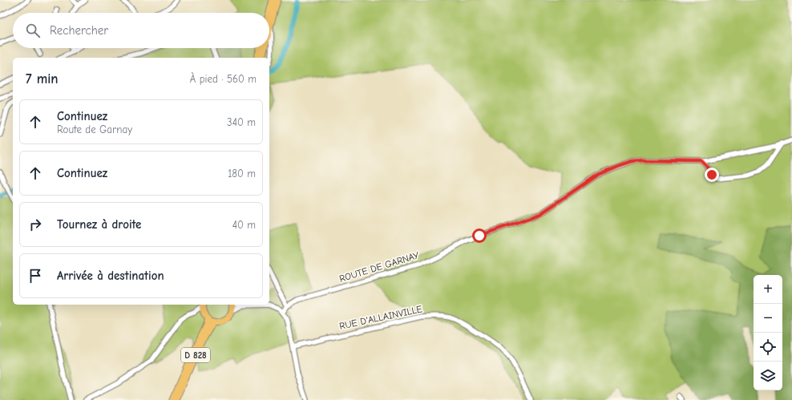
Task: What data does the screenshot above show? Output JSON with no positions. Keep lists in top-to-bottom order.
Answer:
{
  "streets": {
    "main road": ["D 828"],
    "street": ["ROUTE DE GARNAY", "RUE D'ALLAINVILLE"]
  },
  "page": {
    "search": "Rechercher",
    "heading": ["7 min", "À pied · 560 m"],
    "list": [
      ["Continuez", "Route de Garnay", "340 m"],
      ["Continuez", "180 m"],
      ["Tournez à droite", "40 m"],
      "Arrivée à destination"
    ],
    "map_buttons": ["+", "−"]
  }
}
